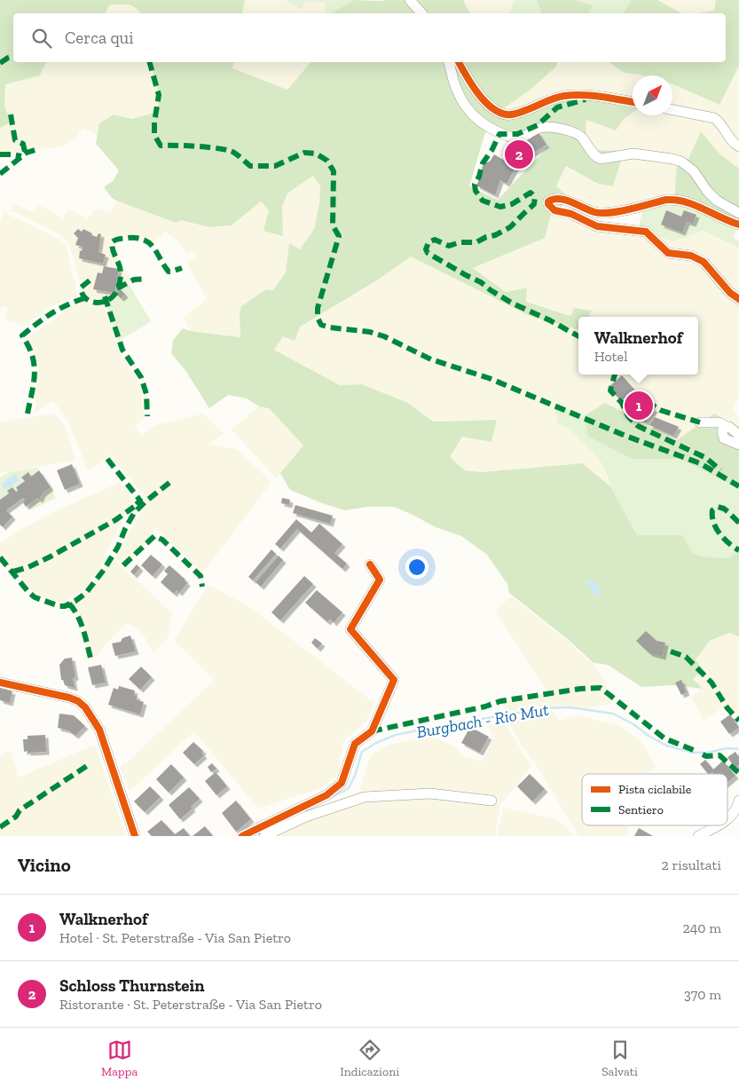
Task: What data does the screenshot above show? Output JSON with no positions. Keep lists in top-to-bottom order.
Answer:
{
  "water": ["Burgbach - Rio Mut"],
  "legend": ["Pista ciclabile", "Sentiero"],
  "north": "top right",
  "page": {
    "search": "Cerca qui",
    "pins": ["2", "1"],
    "popup": ["Walknerhof", "Hotel"],
    "heading": ["Vicino", "2 risultati"],
    "list": [
      {
        "mark": "1",
        "name": "Walknerhof",
        "note": "Hotel · St. Peterstraße - Via San Pietro",
        "value": "240 m"
      },
      {
        "mark": "2",
        "name": "Schloss Thurnstein",
        "note": "Ristorante · St. Peterstraße - Via San Pietro",
        "value": "370 m"
      }
    ],
    "nav": ["Mappa", "Indicazioni", "Salvati"]
  }
}
